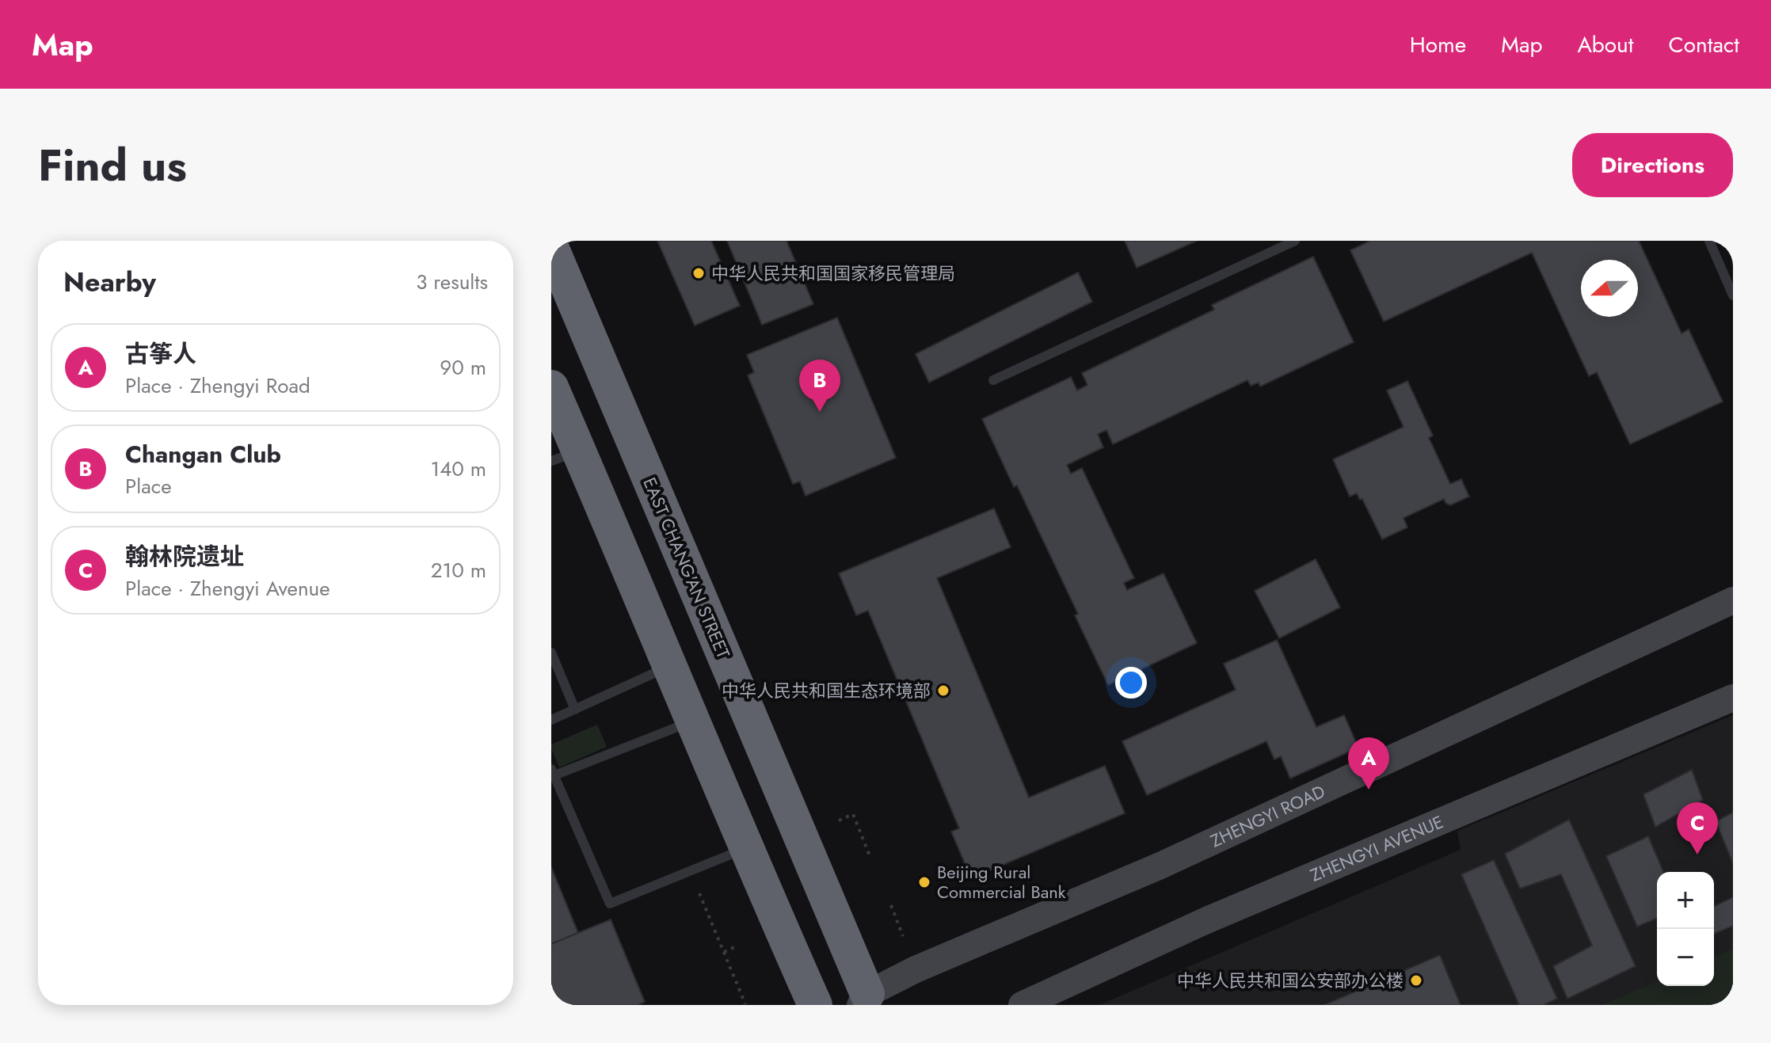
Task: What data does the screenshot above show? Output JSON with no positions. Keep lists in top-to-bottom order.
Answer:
{
  "streets": {
    "highway": ["EAST CHANG'AN STREET"],
    "street": ["ZHENGYI ROAD", "ZHENGYI AVENUE"]
  },
  "crossings": [
    ["EAST CHANG'AN STREET", "ZHENGYI ROAD"]
  ],
  "places": [
    "中华人民共和国国家移民管理局",
    "中华人民共和国生态环境部",
    "Beijing Rural Commercial Bank",
    "中华人民共和国公安部办公楼"
  ],
  "north": "left",
  "page": {
    "header": "Map",
    "nav": [
      "Home",
      "Map",
      "About",
      "Contact"
    ],
    "title": "Find us",
    "buttons": "Directions",
    "heading": ["Nearby", "3 results"],
    "list": [
      {
        "mark": "A",
        "name": "古筝人",
        "note": "Place · Zhengyi Road",
        "value": "90 m"
      },
      {
        "mark": "B",
        "name": "Changan Club",
        "note": "Place",
        "value": "140 m"
      },
      {
        "mark": "C",
        "name": "翰林院遗址",
        "note": "Place · Zhengyi Avenue",
        "value": "210 m"
      }
    ],
    "pins": ["B", "A", "C"],
    "map_buttons": ["+", "−"]
  }
}
